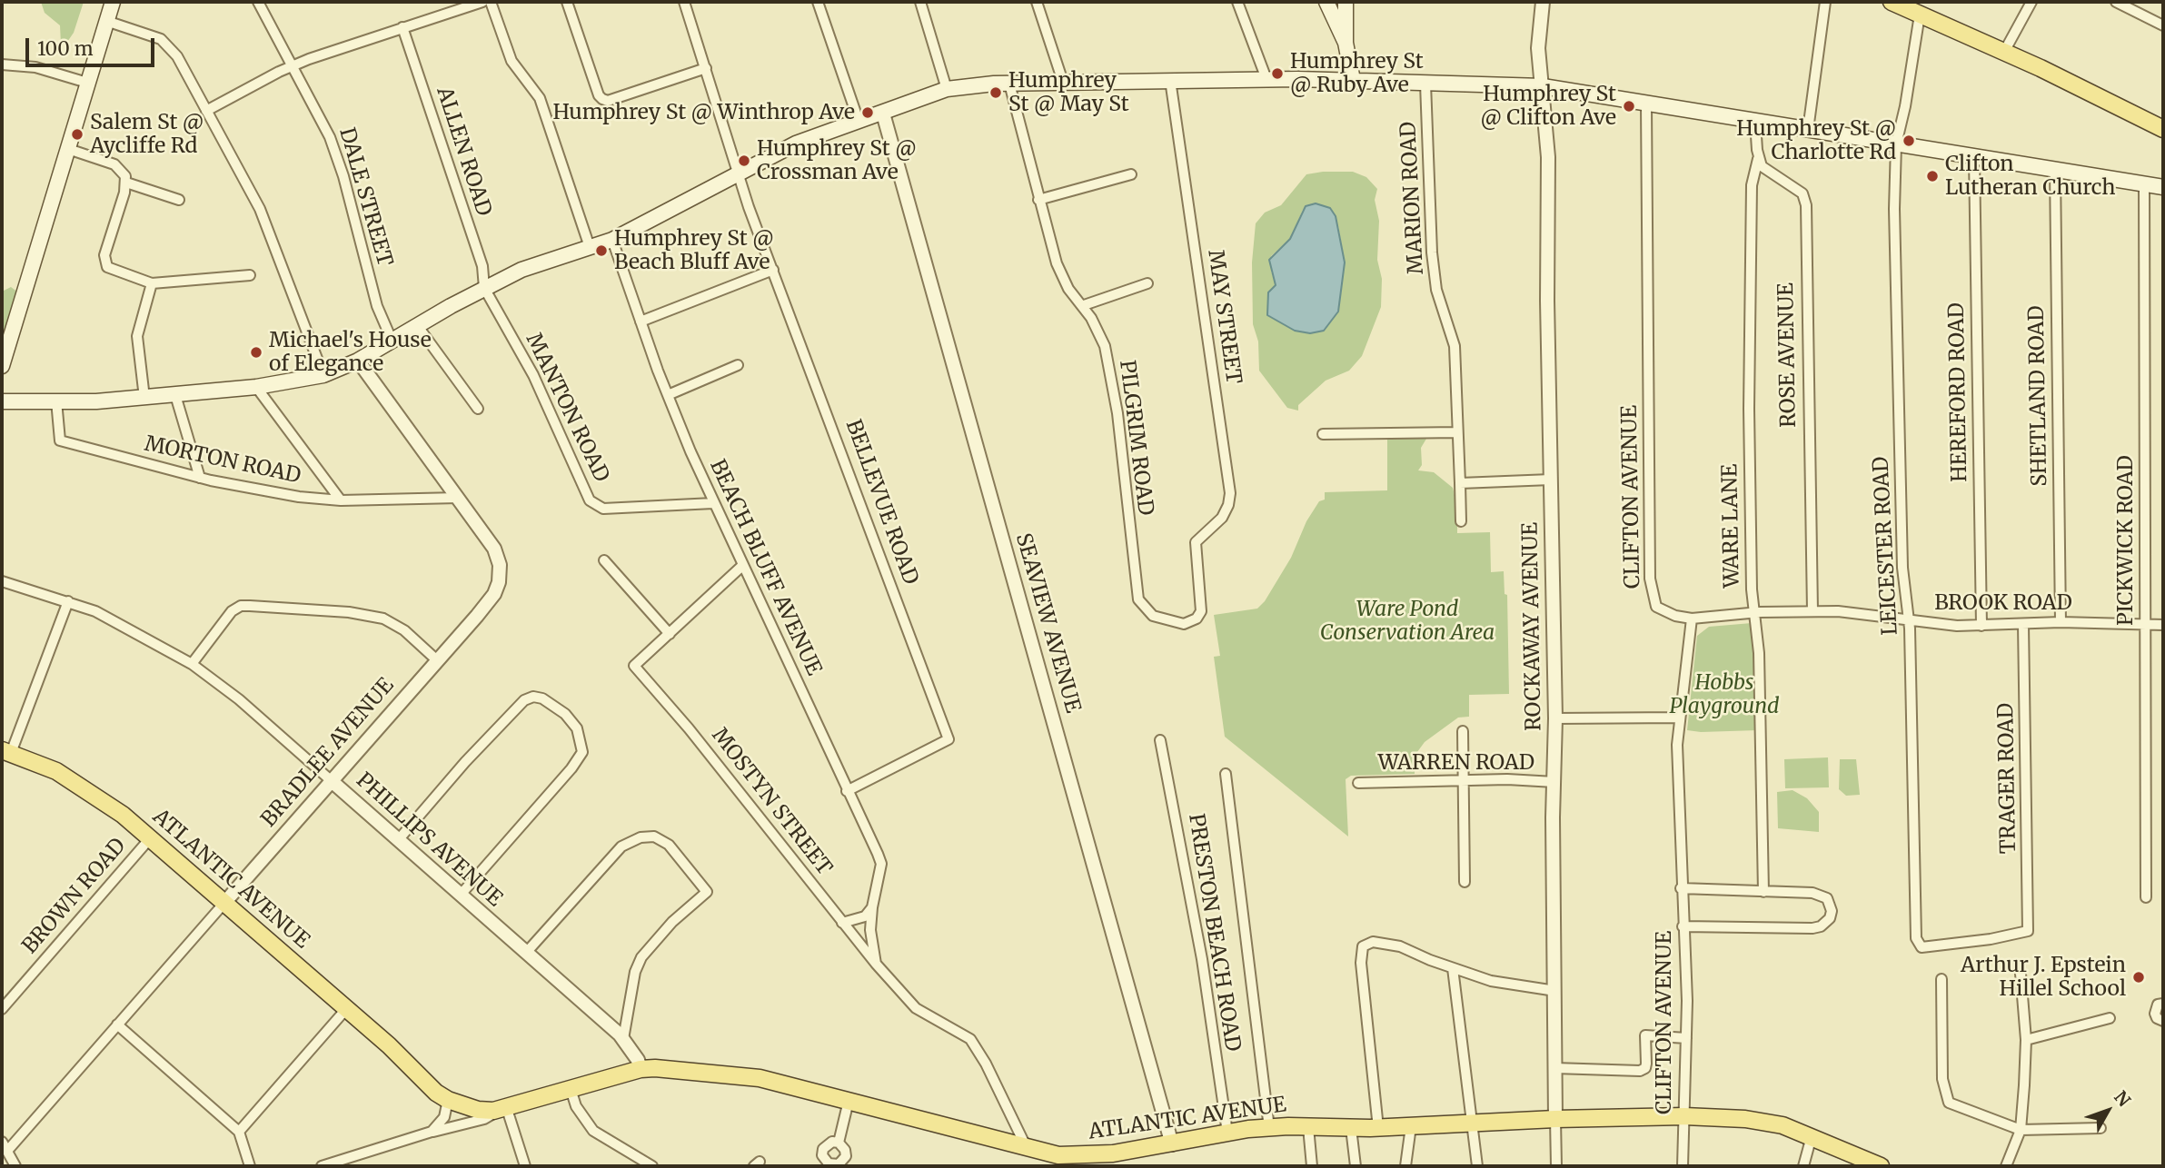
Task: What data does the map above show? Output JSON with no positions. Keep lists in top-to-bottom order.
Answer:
{
  "streets": {
    "main road": ["ATLANTIC AVENUE"],
    "street": [
      "ALLEN ROAD",
      "DALE STREET",
      "MARION ROAD",
      "MAY STREET",
      "ROSE AVENUE",
      "HEREFORD ROAD",
      "SHETLAND ROAD",
      "MANTON ROAD",
      "PILGRIM ROAD",
      "MORTON ROAD",
      "CLIFTON AVENUE",
      "BELLEVUE ROAD",
      "WARE LANE",
      "PICKWICK ROAD",
      "LEICESTER ROAD",
      "BEACH BLUFF AVENUE",
      "BROOK ROAD",
      "SEAVIEW AVENUE",
      "ROCKAWAY AVENUE",
      "BRADLEE AVENUE",
      "WARREN ROAD",
      "TRAGER ROAD",
      "MOSTYN STREET",
      "PHILLIPS AVENUE",
      "BROWN ROAD",
      "PRESTON BEACH ROAD"
    ]
  },
  "crossings": [
    ["ALLEN ROAD", "MANTON ROAD"],
    ["MAY STREET", "PILGRIM ROAD"],
    ["ROSE AVENUE", "WARE LANE"],
    ["ROSE AVENUE", "BROOK ROAD"],
    ["HEREFORD ROAD", "BROOK ROAD"],
    ["SHETLAND ROAD", "BROOK ROAD"],
    ["MANTON ROAD", "BEACH BLUFF AVENUE"],
    ["MORTON ROAD", "BRADLEE AVENUE"],
    ["CLIFTON AVENUE", "BROOK ROAD"],
    ["CLIFTON AVENUE", "ATLANTIC AVENUE"],
    ["BELLEVUE ROAD", "BEACH BLUFF AVENUE"],
    ["WARE LANE", "BROOK ROAD"],
    ["PICKWICK ROAD", "BROOK ROAD"],
    ["LEICESTER ROAD", "BROOK ROAD"],
    ["LEICESTER ROAD", "TRAGER ROAD"],
    ["BEACH BLUFF AVENUE", "MOSTYN STREET"],
    ["BROOK ROAD", "TRAGER ROAD"],
    ["SEAVIEW AVENUE", "ATLANTIC AVENUE"],
    ["ROCKAWAY AVENUE", "WARREN ROAD"],
    ["ROCKAWAY AVENUE", "ATLANTIC AVENUE"],
    ["BRADLEE AVENUE", "PHILLIPS AVENUE"],
    ["BRADLEE AVENUE", "ATLANTIC AVENUE"],
    ["PHILLIPS AVENUE", "ATLANTIC AVENUE"],
    ["ATLANTIC AVENUE", "BROWN ROAD"],
    ["ATLANTIC AVENUE", "PRESTON BEACH ROAD"]
  ],
  "parks": ["Ware Pond Conservation Area", "Hobbs Playground"],
  "places": [
    "Humphrey St @ Ruby Ave",
    "Humphrey St @ May St",
    "Humphrey St @ Clifton Ave",
    "Humphrey St @ Winthrop Ave",
    "Salem St @ Aycliffe Rd",
    "Humphrey St @ Charlotte Rd",
    "Humphrey St @ Crossman Ave",
    "Clifton Lutheran Church",
    "Humphrey St @ Beach Bluff Ave",
    "Michael's House of Elegance",
    "Arthur J. Epstein Hillel School"
  ],
  "scale_bar": "100 m",
  "north": "top right"
}
